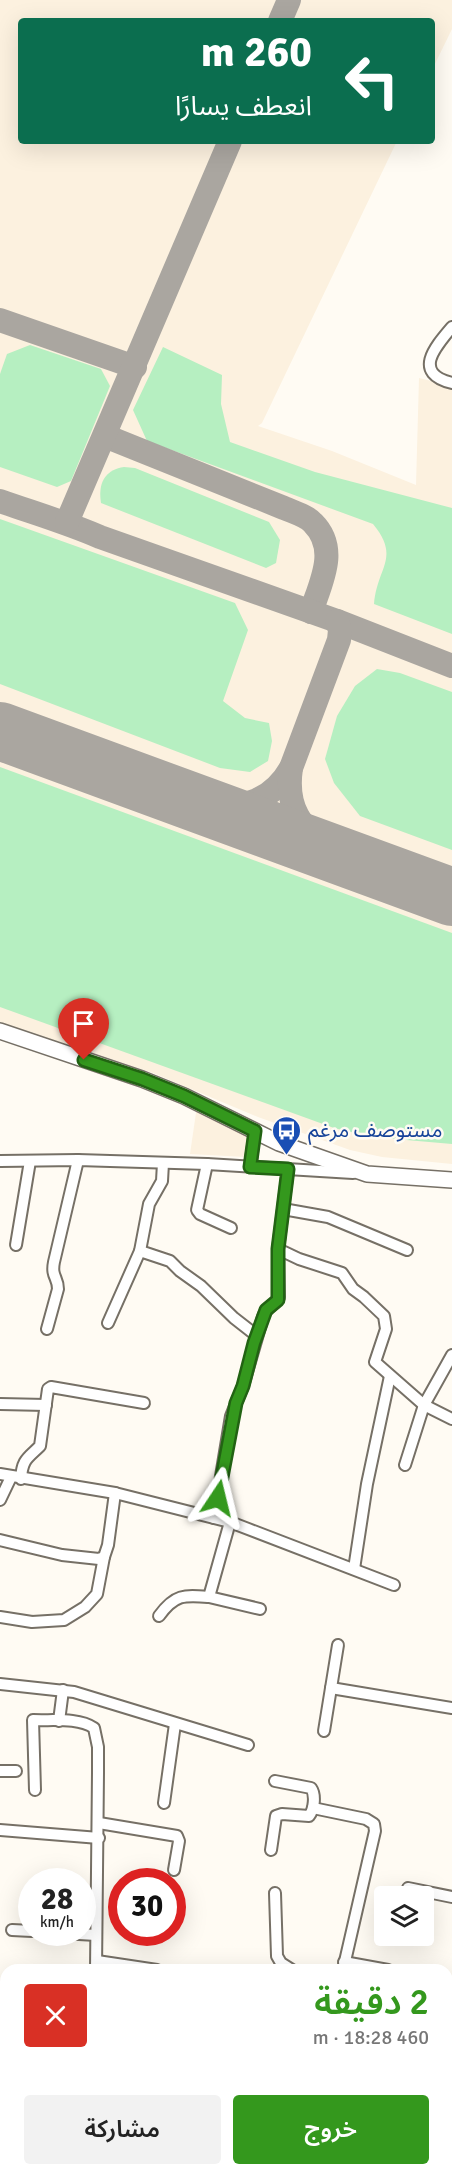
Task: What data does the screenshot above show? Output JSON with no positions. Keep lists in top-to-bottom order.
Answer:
{
  "places": {
    "bus stop": ["مستوصف مرغم"]
  },
  "page": {
    "turn": ["260 m", "انعطف يسارًا"],
    "speed": "28 km/h",
    "limit": "30",
    "heading": ["2 دقيقة", "460 m · 18:28"],
    "buttons": ["خروج", "مشاركة"]
  }
}
